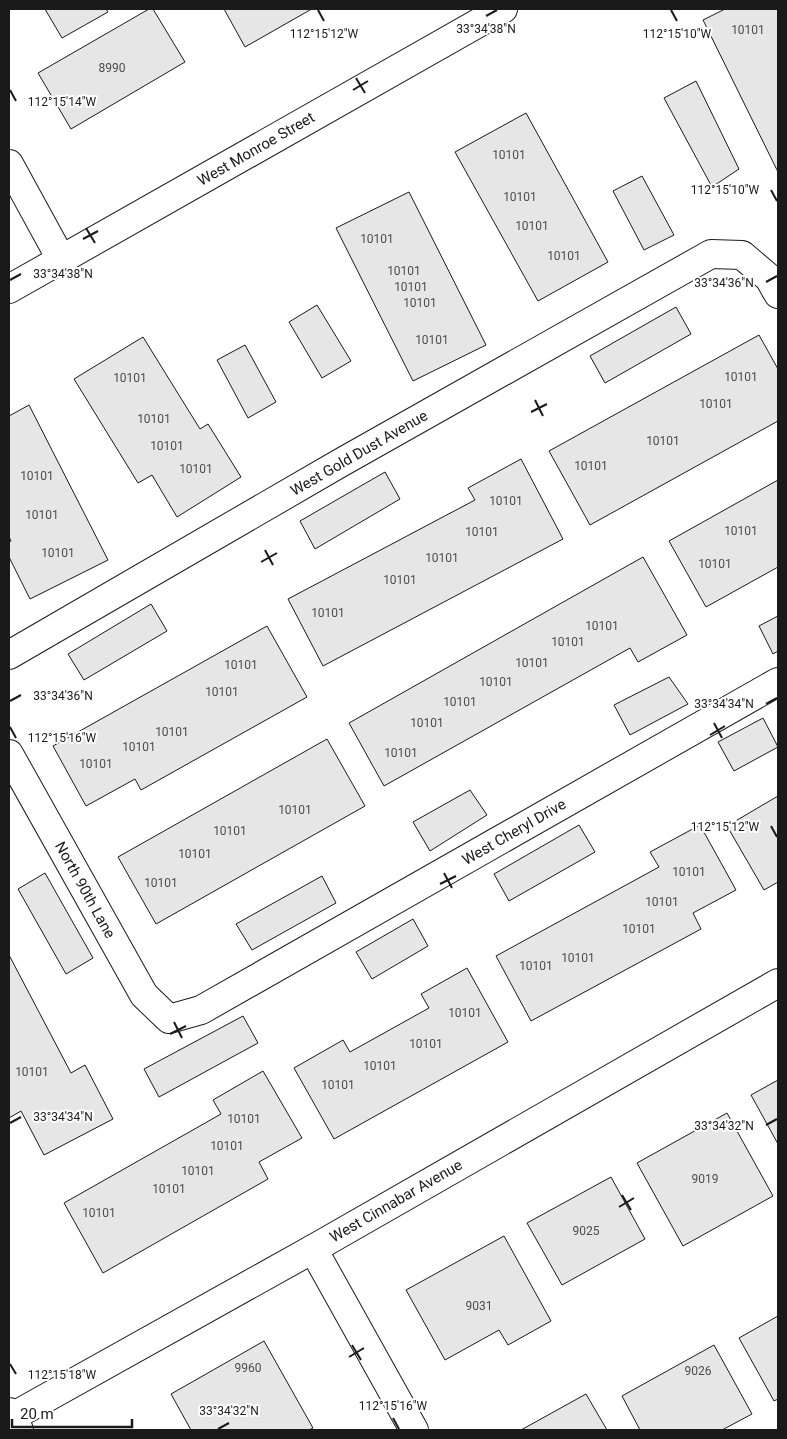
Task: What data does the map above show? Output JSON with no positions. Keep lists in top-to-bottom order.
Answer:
{
  "streets": {
    "street": [
      "West Monroe Street",
      "West Gold Dust Avenue",
      "West Cheryl Drive",
      "North 90th Lane",
      "West Cinnabar Avenue"
    ]
  },
  "crossings": [
    ["West Cheryl Drive", "North 90th Lane"]
  ],
  "house_numbers": [
    "10101",
    "8990",
    "10101",
    "10101",
    "10101",
    "10101",
    "10101",
    "10101",
    "10101",
    "10101",
    "10101",
    "10101",
    "10101",
    "10101",
    "10101",
    "10101",
    "10101",
    "10101",
    "10101",
    "10101",
    "10101",
    "10101",
    "10101",
    "10101",
    "10101",
    "10101",
    "10101",
    "10101",
    "10101",
    "10101",
    "10101",
    "10101",
    "10101",
    "10101",
    "10101",
    "10101",
    "10101",
    "10101",
    "10101",
    "10101",
    "10101",
    "10101",
    "10101",
    "10101",
    "10101",
    "10101",
    "10101",
    "10101",
    "10101",
    "10101",
    "10101",
    "10101",
    "10101",
    "10101",
    "10101",
    "10101",
    "10101",
    "10101",
    "9019",
    "10101",
    "10101",
    "9025",
    "9031",
    "9960",
    "9026"
  ],
  "scale_bar": "20 m",
  "coordinates": [
    "33°34'38\"N",
    "112°15'12\"W",
    "112°15'10\"W",
    "112°15'14\"W",
    "33°34'36\"N",
    "33°34'34\"N",
    "112°15'16\"W",
    "33°34'32\"N",
    "112°15'18\"W"
  ]
}
